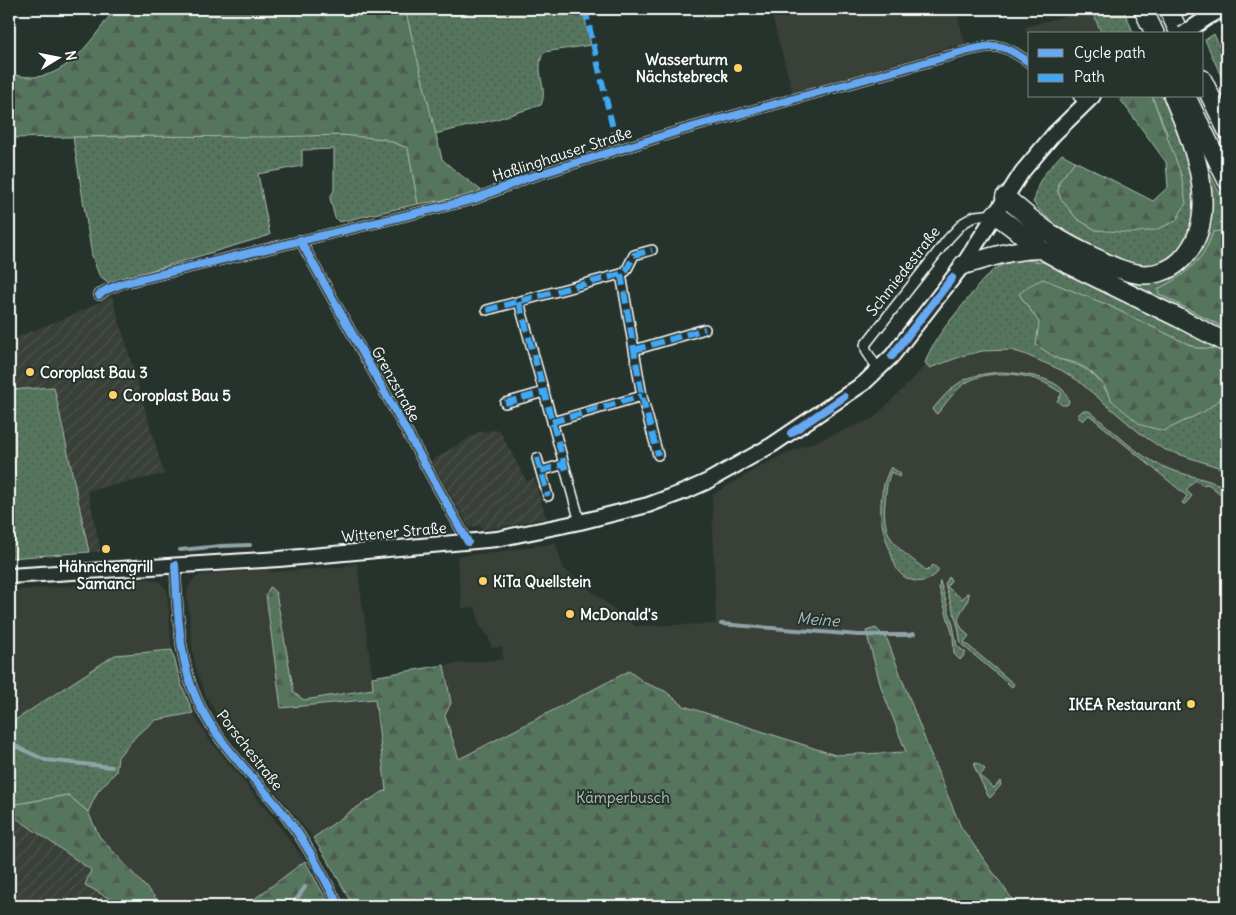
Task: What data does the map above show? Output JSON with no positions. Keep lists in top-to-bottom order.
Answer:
{
  "streets": {
    "main road": ["Wittener Straße"],
    "street": [
      "Haßlinghauser Straße",
      "Schmiedestraße",
      "Grenzstraße",
      "Porschestraße"
    ]
  },
  "crossings": [
    ["Haßlinghauser Straße", "Grenzstraße"],
    ["Schmiedestraße", "Wittener Straße"],
    ["Grenzstraße", "Wittener Straße"],
    ["Wittener Straße", "Porschestraße"]
  ],
  "water": ["Meine"],
  "parks": ["Kämperbusch"],
  "places": [
    "Wasserturm Nächstebreck",
    "Coroplast Bau 3",
    "Coroplast Bau 5",
    "Hähnchengrill Samanci",
    "KiTa Quellstein",
    "McDonald's",
    "IKEA Restaurant"
  ],
  "legend": ["Cycle path", "Path"],
  "north": "right"
}
